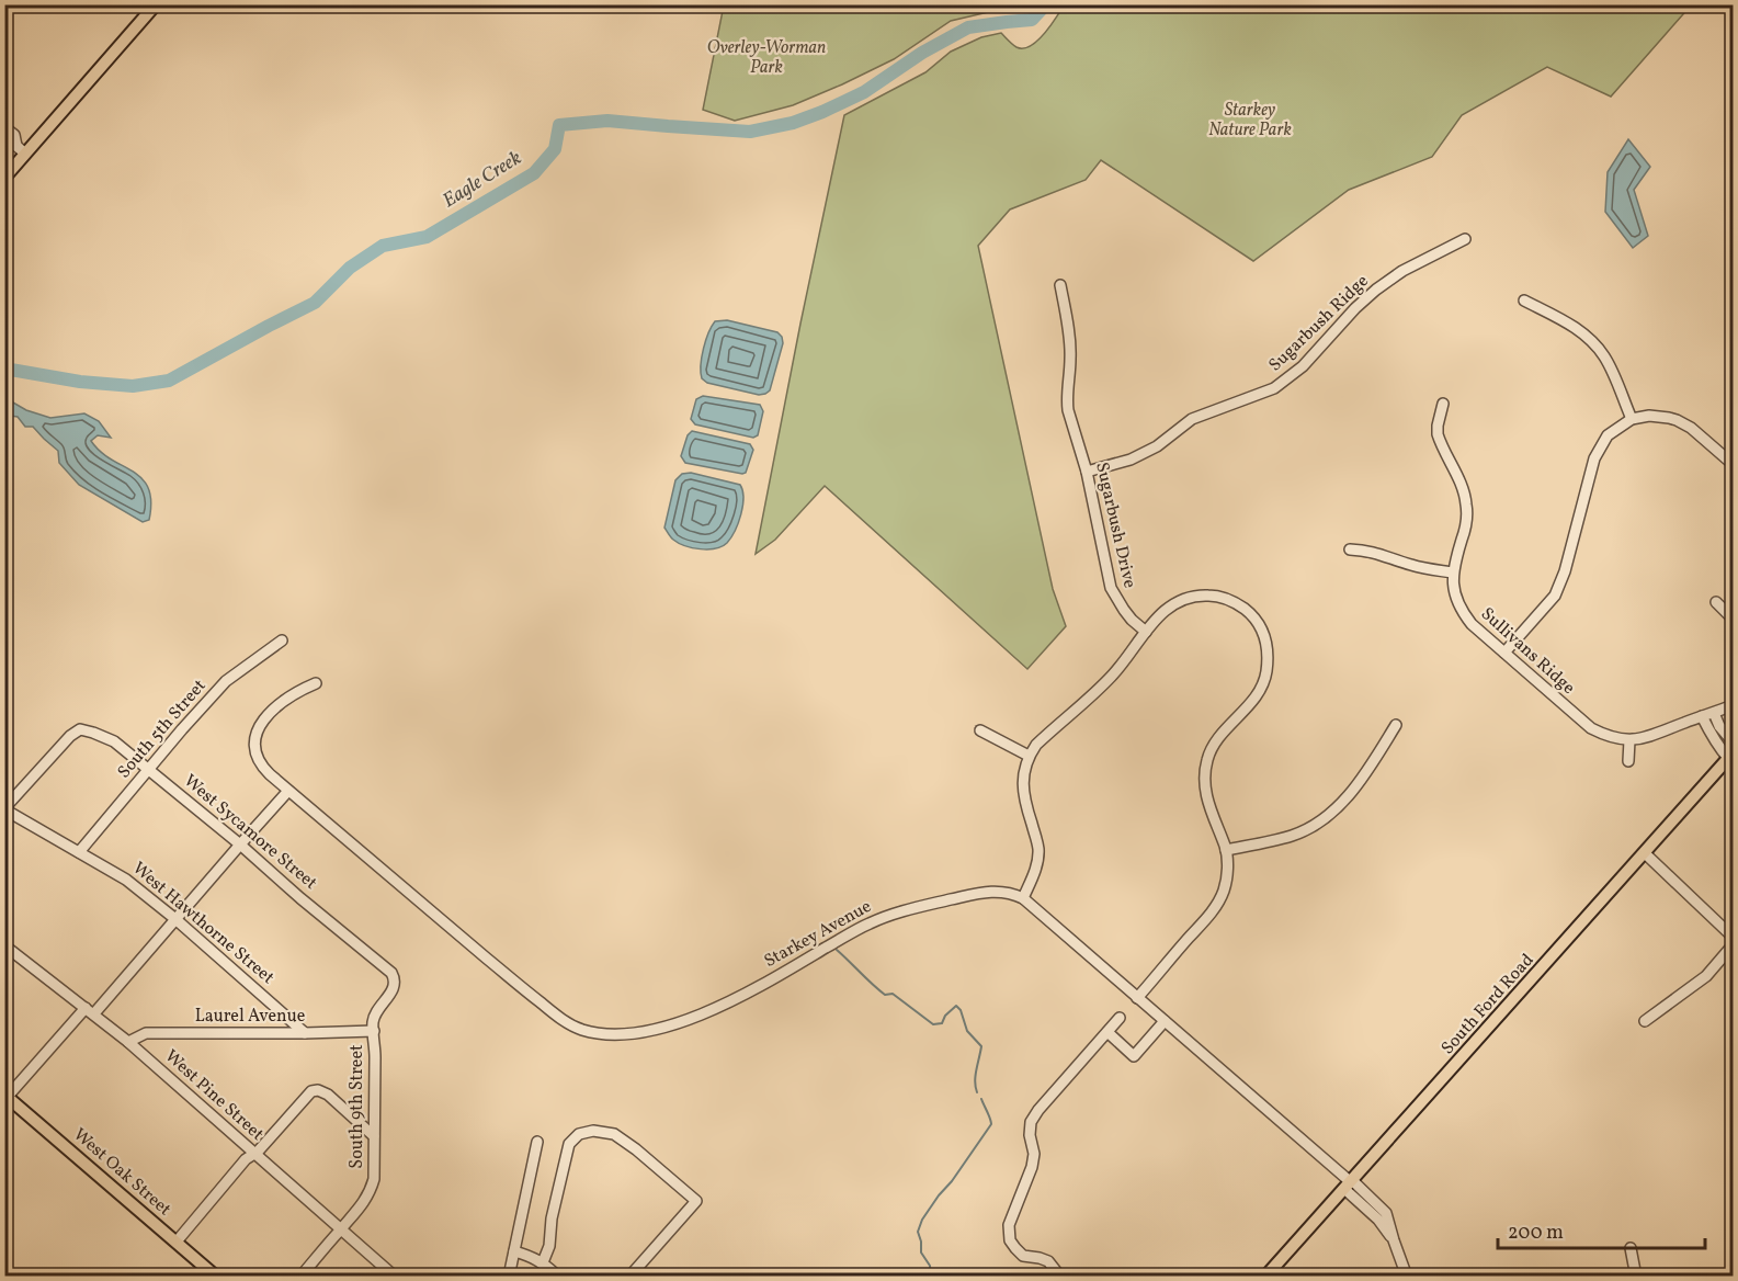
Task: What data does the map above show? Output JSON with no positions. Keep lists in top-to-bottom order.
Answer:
{
  "streets": {
    "main road": ["South Ford Road", "West Oak Street"],
    "street": [
      "Sugarbush Ridge",
      "Sugarbush Drive",
      "Sullivans Ridge",
      "South 5th Street",
      "West Sycamore Street",
      "West Hawthorne Street",
      "Starkey Avenue",
      "Laurel Avenue",
      "West Pine Street",
      "South 9th Street"
    ]
  },
  "crossings": [
    ["Sugarbush Ridge", "Sugarbush Drive"],
    ["South 5th Street", "West Sycamore Street"],
    ["South 5th Street", "West Hawthorne Street"],
    ["West Sycamore Street", "West Hawthorne Street"],
    ["West Sycamore Street", "Laurel Avenue"],
    ["West Sycamore Street", "South 9th Street"],
    ["West Hawthorne Street", "Laurel Avenue"],
    ["Laurel Avenue", "West Pine Street"],
    ["Laurel Avenue", "South 9th Street"],
    ["West Pine Street", "South 9th Street"]
  ],
  "water": ["Eagle Creek"],
  "parks": ["Overley-Worman Park", "Starkey Nature Park"],
  "scale_bar": "200 m"
}
